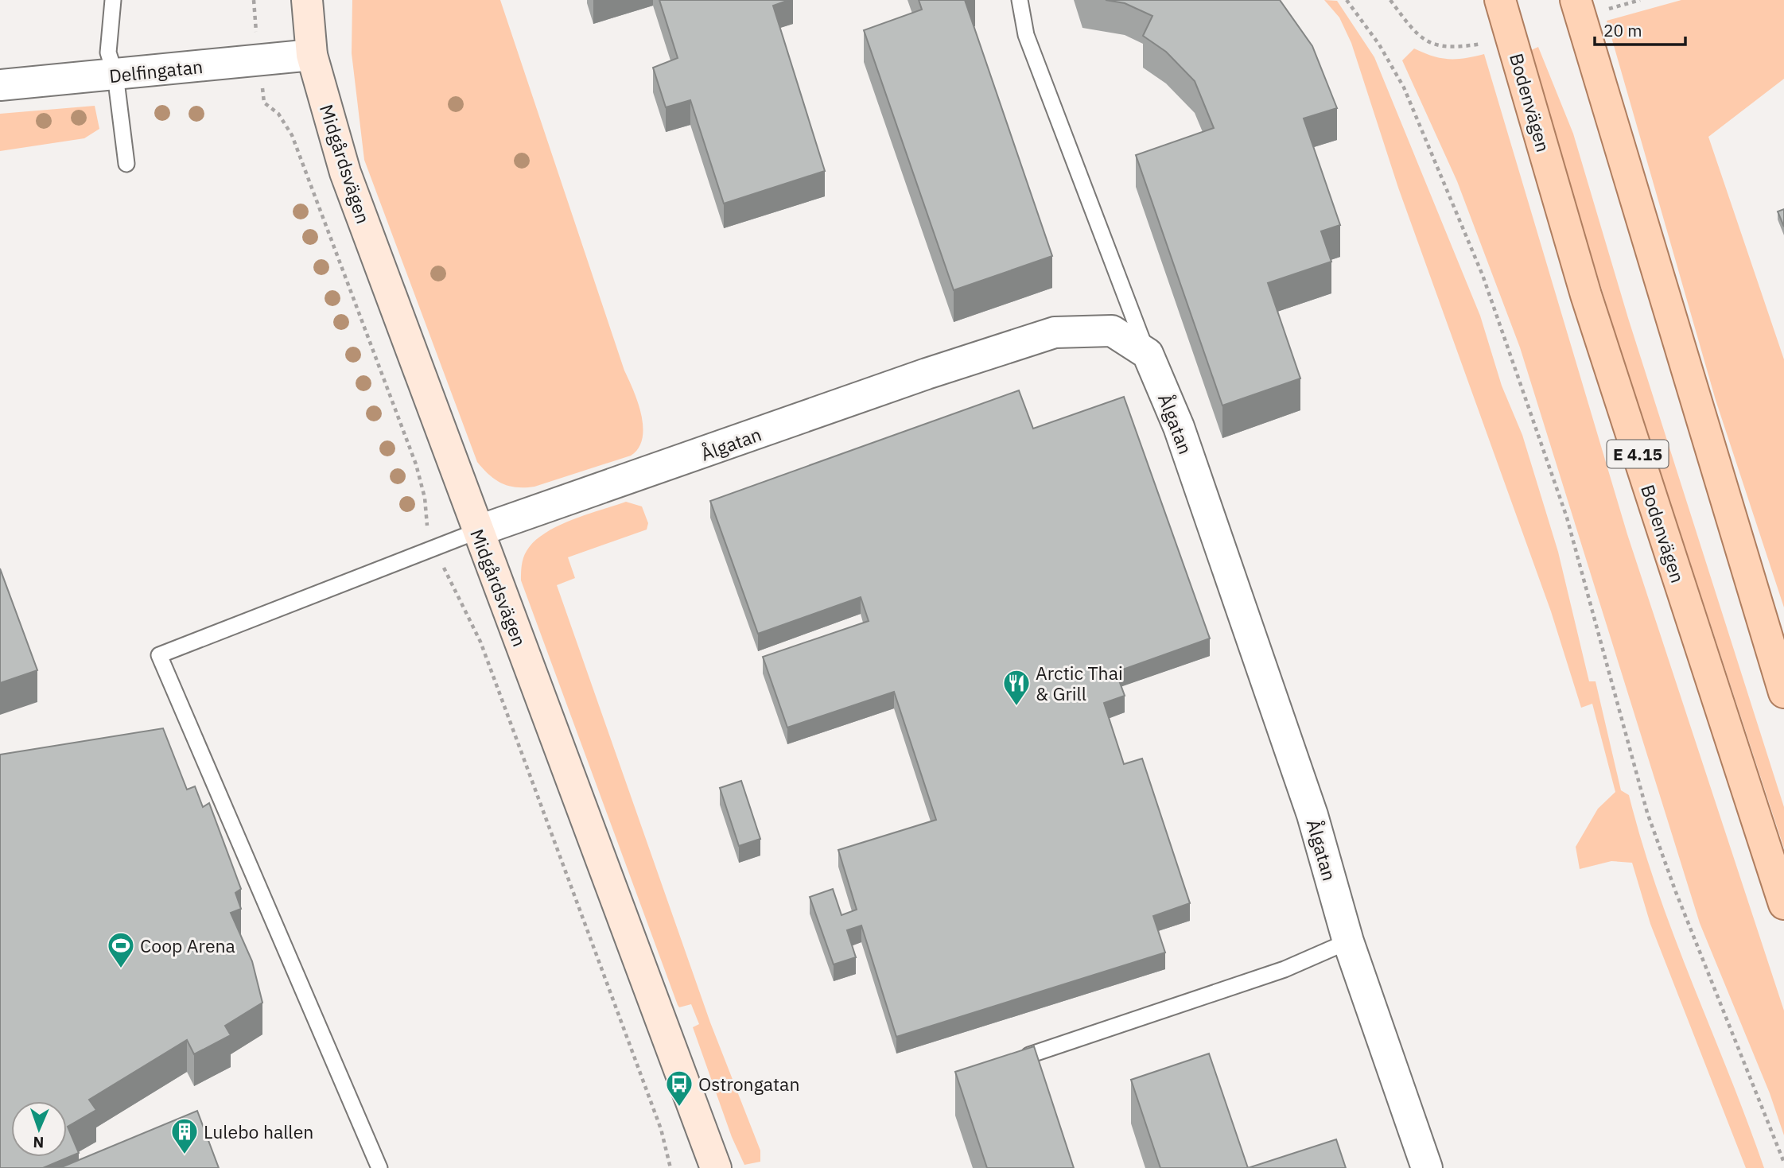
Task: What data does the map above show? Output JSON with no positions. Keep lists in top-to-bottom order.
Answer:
{
  "streets": {
    "main road": ["Bodenvägen", "E 4.15"],
    "street": ["Delfingatan", "Midgårdsvägen", "Ålgatan"]
  },
  "crossings": [
    ["Delfingatan", "Midgårdsvägen"],
    ["Midgårdsvägen", "Ålgatan"]
  ],
  "places": {
    "restaurant": ["Arctic Thai & Grill"],
    "sports": ["Coop Arena"],
    "bus stop": ["Ostrongatan"],
    "building": ["Lulebo hallen"]
  },
  "scale_bar": "20 m",
  "north": "bottom"
}
